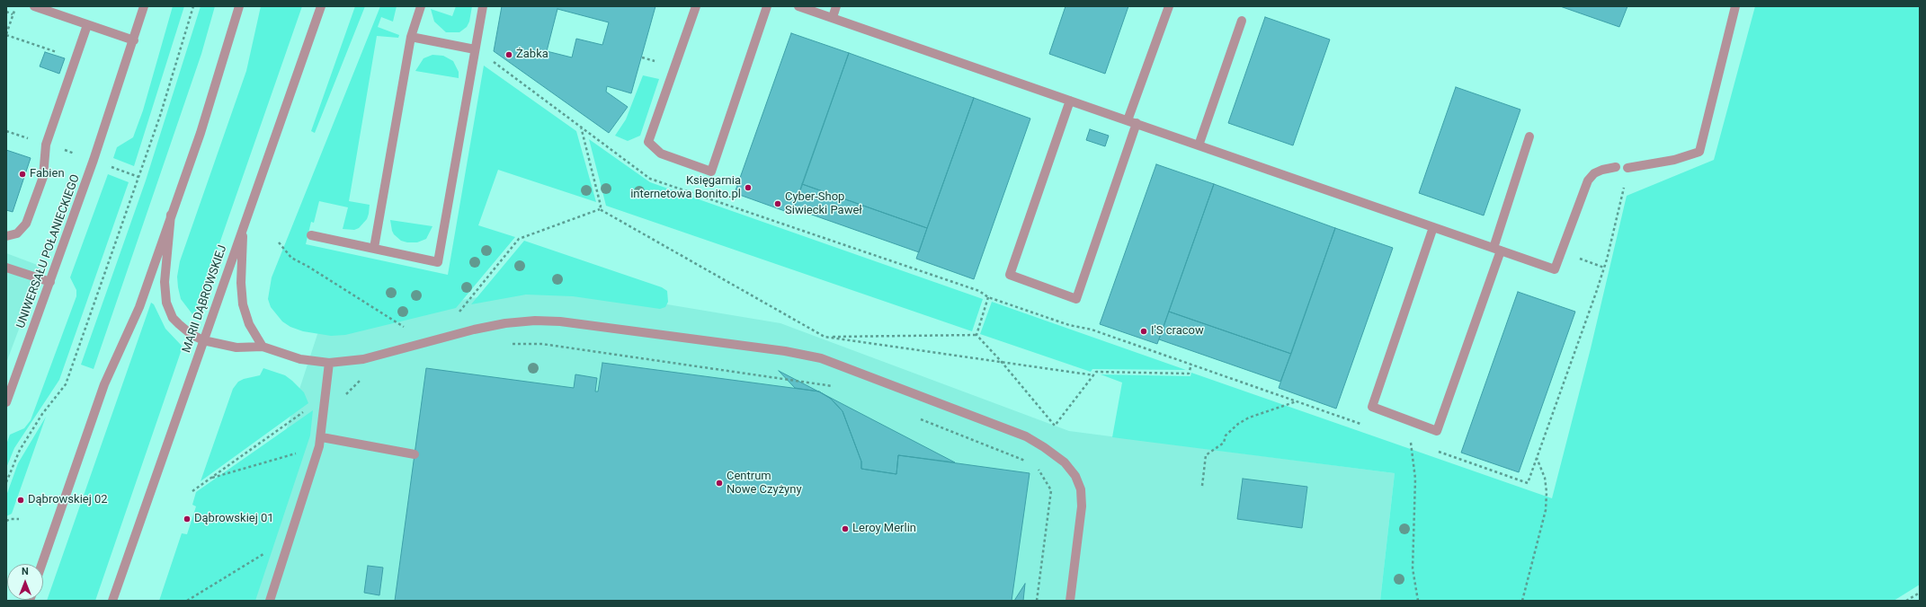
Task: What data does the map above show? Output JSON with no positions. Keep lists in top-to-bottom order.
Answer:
{
  "streets": {
    "street": ["UNIWERSAŁU POŁANIECKIEGO", "MARII DĄBROWSKIEJ"]
  },
  "places": [
    "Żabka",
    "Fabien",
    "Księgarnia internetowa Bonito.pl",
    "Cyber-Shop Siwiecki Paweł",
    "I'S cracow",
    "Centrum Nowe Czyżyny",
    "Dąbrowskiej 02",
    "Dąbrowskiej 01",
    "Leroy Merlin"
  ],
  "north": "top"
}
